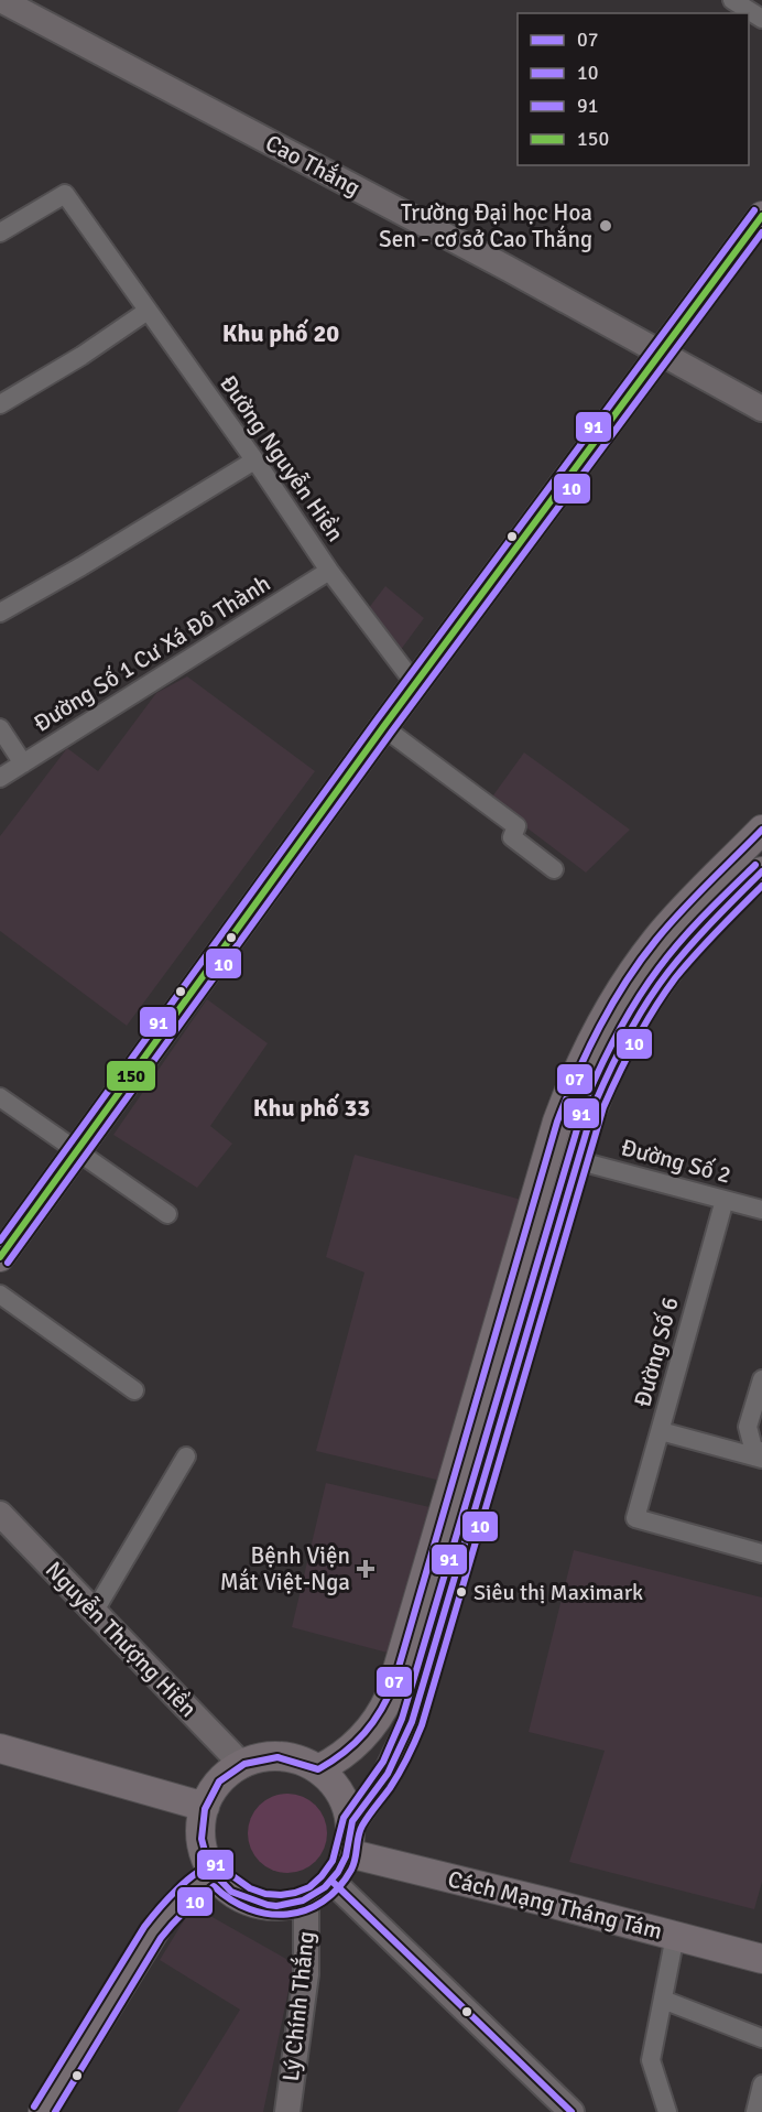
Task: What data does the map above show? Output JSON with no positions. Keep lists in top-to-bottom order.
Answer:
{
  "streets": {
    "main road": [
      "Cao Thắng",
      "Nguyễn Thượng Hiền",
      "Cách Mạng Tháng Tám",
      "Lý Chính Thắng"
    ],
    "street": [
      "Đường Nguyễn Hiền",
      "Ðường Số 1 Cư Xá Đô Thành",
      "Đường Số 2",
      "Đường Số 6"
    ]
  },
  "crossings": [
    ["Đường Nguyễn Hiền", "Ðường Số 1 Cư Xá Đô Thành"],
    ["Đường Số 2", "Đường Số 6"],
    ["Nguyễn Thượng Hiền", "Cách Mạng Tháng Tám"],
    ["Nguyễn Thượng Hiền", "Lý Chính Thắng"],
    ["Cách Mạng Tháng Tám", "Lý Chính Thắng"]
  ],
  "districts": ["Khu phố 20", "Khu phố 33"],
  "places": {
    "other": ["Trường Đại học Hoa Sen - cơ sở Cao Thắng", "Siêu thị Maximark"],
    "health": ["Bệnh Viện Mắt Việt-Nga"]
  },
  "lines": [
    "transit line 91",
    "transit line 150",
    "transit line 10",
    "transit line 07"
  ],
  "legend": [
    "07",
    "10",
    "91",
    "150"
  ]
}
